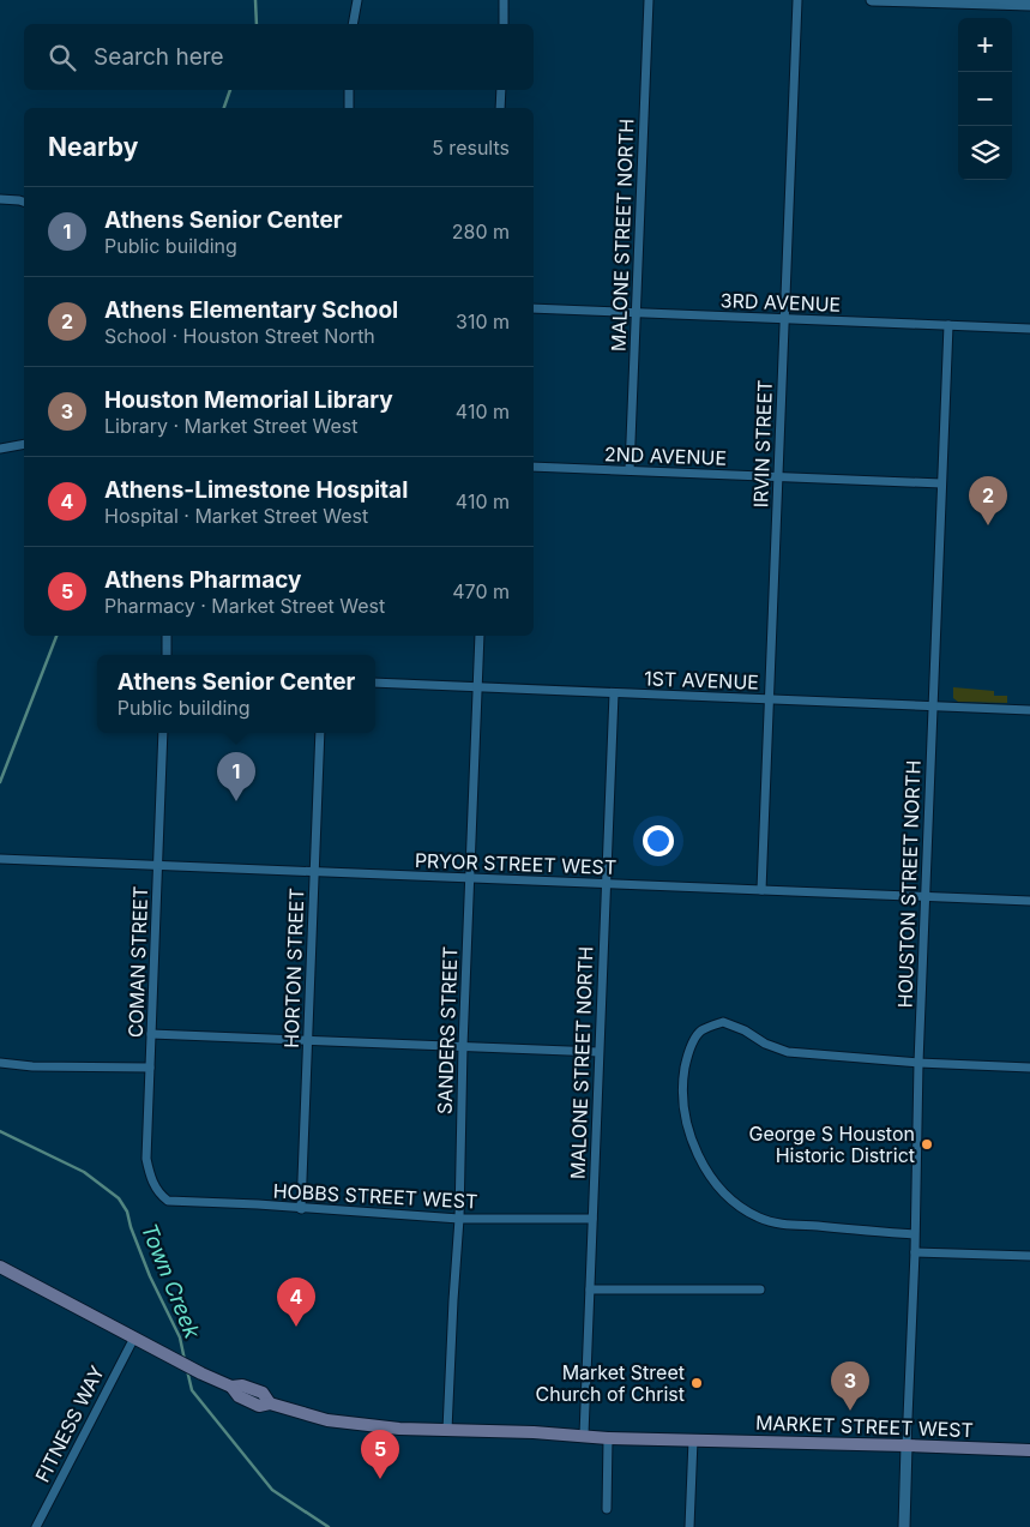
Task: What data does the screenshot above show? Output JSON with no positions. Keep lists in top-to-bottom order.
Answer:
{
  "streets": {
    "main road": ["MARKET STREET WEST"],
    "street": [
      "MALONE STREET NORTH",
      "3RD AVENUE",
      "IRVIN STREET",
      "2ND AVENUE",
      "1ST AVENUE",
      "PRYOR STREET WEST",
      "HOUSTON STREET NORTH",
      "COMAN STREET",
      "HORTON STREET",
      "SANDERS STREET",
      "HOBBS STREET WEST",
      "FITNESS WAY"
    ]
  },
  "crossings": [
    ["MALONE STREET NORTH", "3RD AVENUE"],
    ["MALONE STREET NORTH", "2ND AVENUE"],
    ["MALONE STREET NORTH", "1ST AVENUE"],
    ["MALONE STREET NORTH", "PRYOR STREET WEST"],
    ["MALONE STREET NORTH", "HOBBS STREET WEST"],
    ["MALONE STREET NORTH", "MARKET STREET WEST"],
    ["3RD AVENUE", "IRVIN STREET"],
    ["3RD AVENUE", "HOUSTON STREET NORTH"],
    ["IRVIN STREET", "2ND AVENUE"],
    ["IRVIN STREET", "1ST AVENUE"],
    ["IRVIN STREET", "PRYOR STREET WEST"],
    ["2ND AVENUE", "HOUSTON STREET NORTH"],
    ["1ST AVENUE", "HOUSTON STREET NORTH"],
    ["1ST AVENUE", "SANDERS STREET"],
    ["PRYOR STREET WEST", "HOUSTON STREET NORTH"],
    ["PRYOR STREET WEST", "COMAN STREET"],
    ["PRYOR STREET WEST", "HORTON STREET"],
    ["PRYOR STREET WEST", "SANDERS STREET"],
    ["HOUSTON STREET NORTH", "MARKET STREET WEST"],
    ["COMAN STREET", "HOBBS STREET WEST"],
    ["HORTON STREET", "HOBBS STREET WEST"],
    ["SANDERS STREET", "HOBBS STREET WEST"],
    ["SANDERS STREET", "MARKET STREET WEST"],
    ["FITNESS WAY", "MARKET STREET WEST"]
  ],
  "water": ["Town Creek"],
  "places": ["George S Houston Historic District", "Market Street Church of Christ"],
  "page": {
    "map_buttons": ["+", "−"],
    "search": "Search here",
    "heading": ["Nearby", "5 results"],
    "list": [
      {
        "mark": "1",
        "name": "Athens Senior Center",
        "note": "Public building",
        "value": "280 m"
      },
      {
        "mark": "2",
        "name": "Athens Elementary School",
        "note": "School · Houston Street North",
        "value": "310 m"
      },
      {
        "mark": "3",
        "name": "Houston Memorial Library",
        "note": "Library · Market Street West",
        "value": "410 m"
      },
      {
        "mark": "4",
        "name": "Athens-Limestone Hospital",
        "note": "Hospital · Market Street West",
        "value": "410 m"
      },
      {
        "mark": "5",
        "name": "Athens Pharmacy",
        "note": "Pharmacy · Market Street West",
        "value": "470 m"
      }
    ],
    "pins": [
      "2",
      "1",
      "4",
      "3",
      "5"
    ],
    "popup": ["Athens Senior Center", "Public building"]
  }
}
